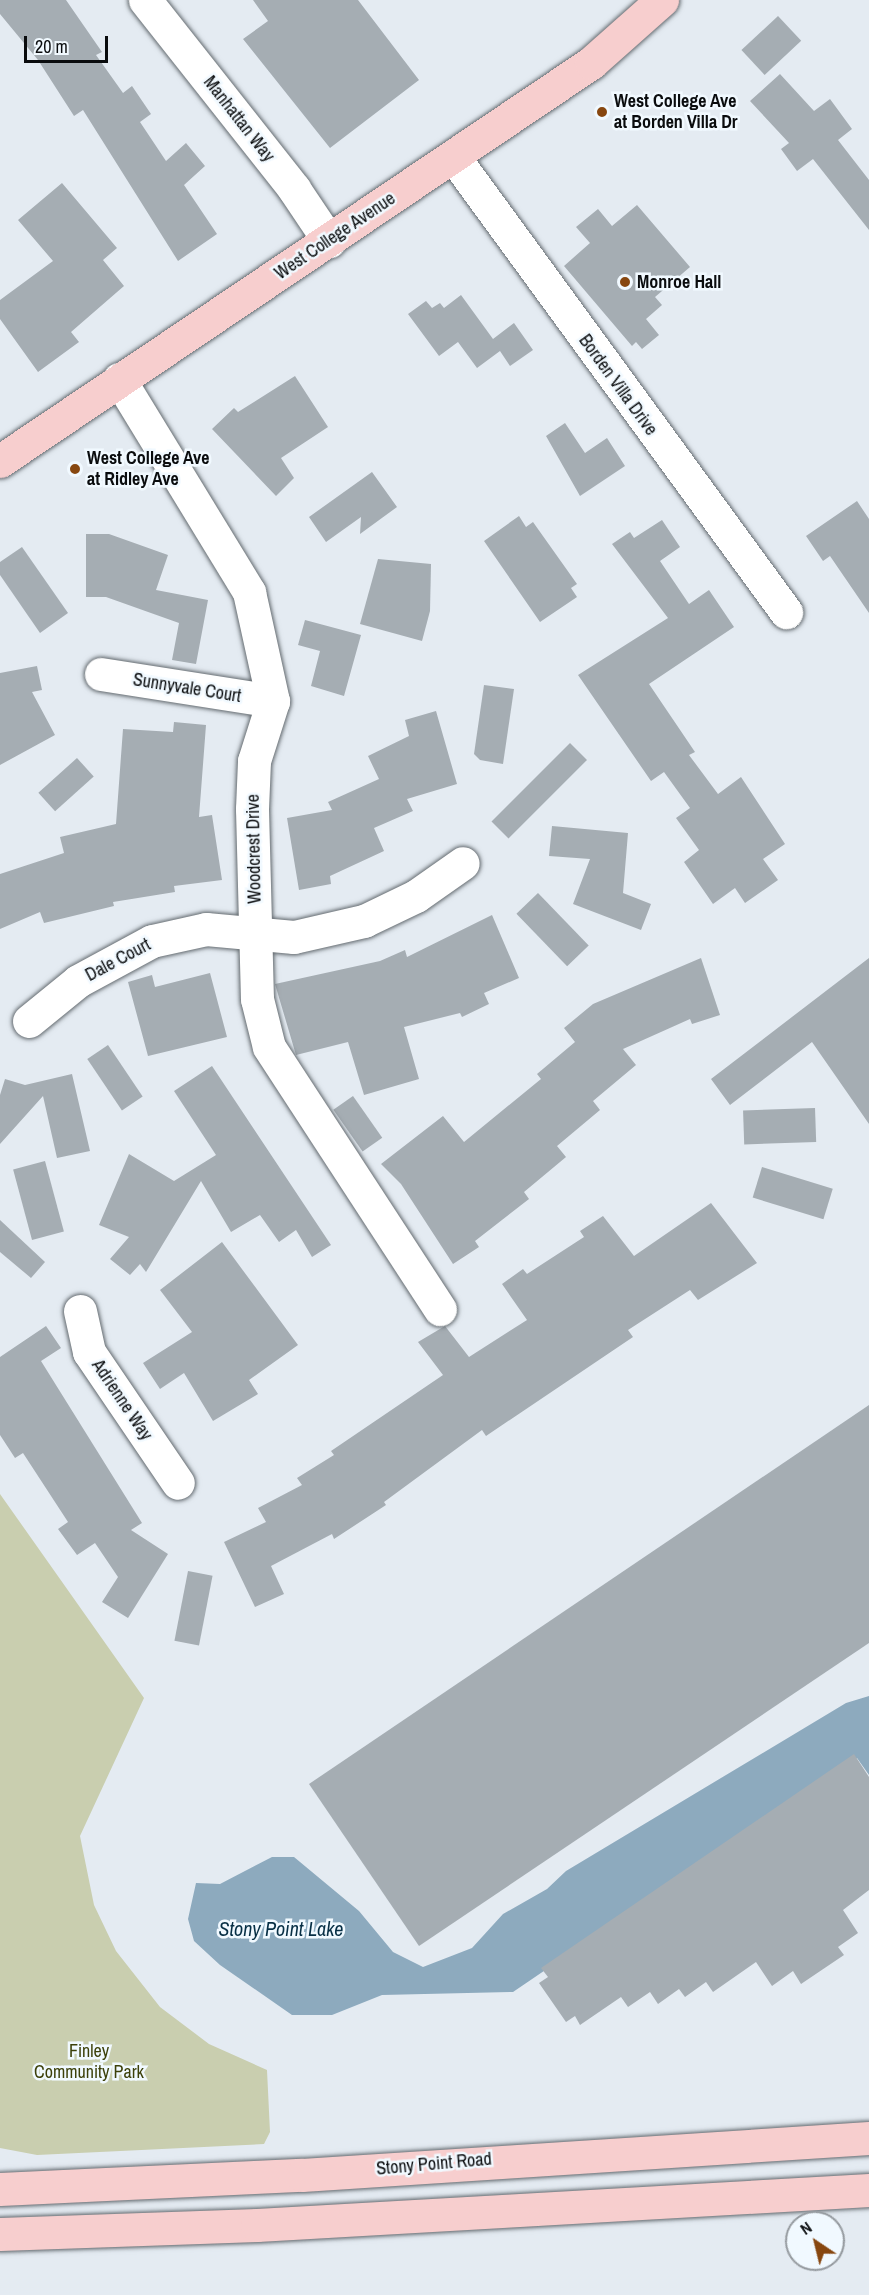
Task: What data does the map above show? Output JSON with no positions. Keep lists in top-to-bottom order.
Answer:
{
  "streets": {
    "main road": ["West College Avenue", "Stony Point Road"],
    "street": [
      "Manhattan Way",
      "Borden Villa Drive",
      "Sunnyvale Court",
      "Woodcrest Drive",
      "Dale Court",
      "Adrienne Way"
    ]
  },
  "crossings": [
    ["Manhattan Way", "West College Avenue"],
    ["West College Avenue", "Borden Villa Drive"],
    ["West College Avenue", "Woodcrest Drive"],
    ["Sunnyvale Court", "Woodcrest Drive"],
    ["Woodcrest Drive", "Dale Court"]
  ],
  "water": ["Stony Point Lake"],
  "parks": ["Finley Community Park"],
  "places": ["West College Ave at Borden Villa Dr", "Monroe Hall", "West College Ave at Ridley Ave"],
  "scale_bar": "20 m",
  "north": "top left"
}
